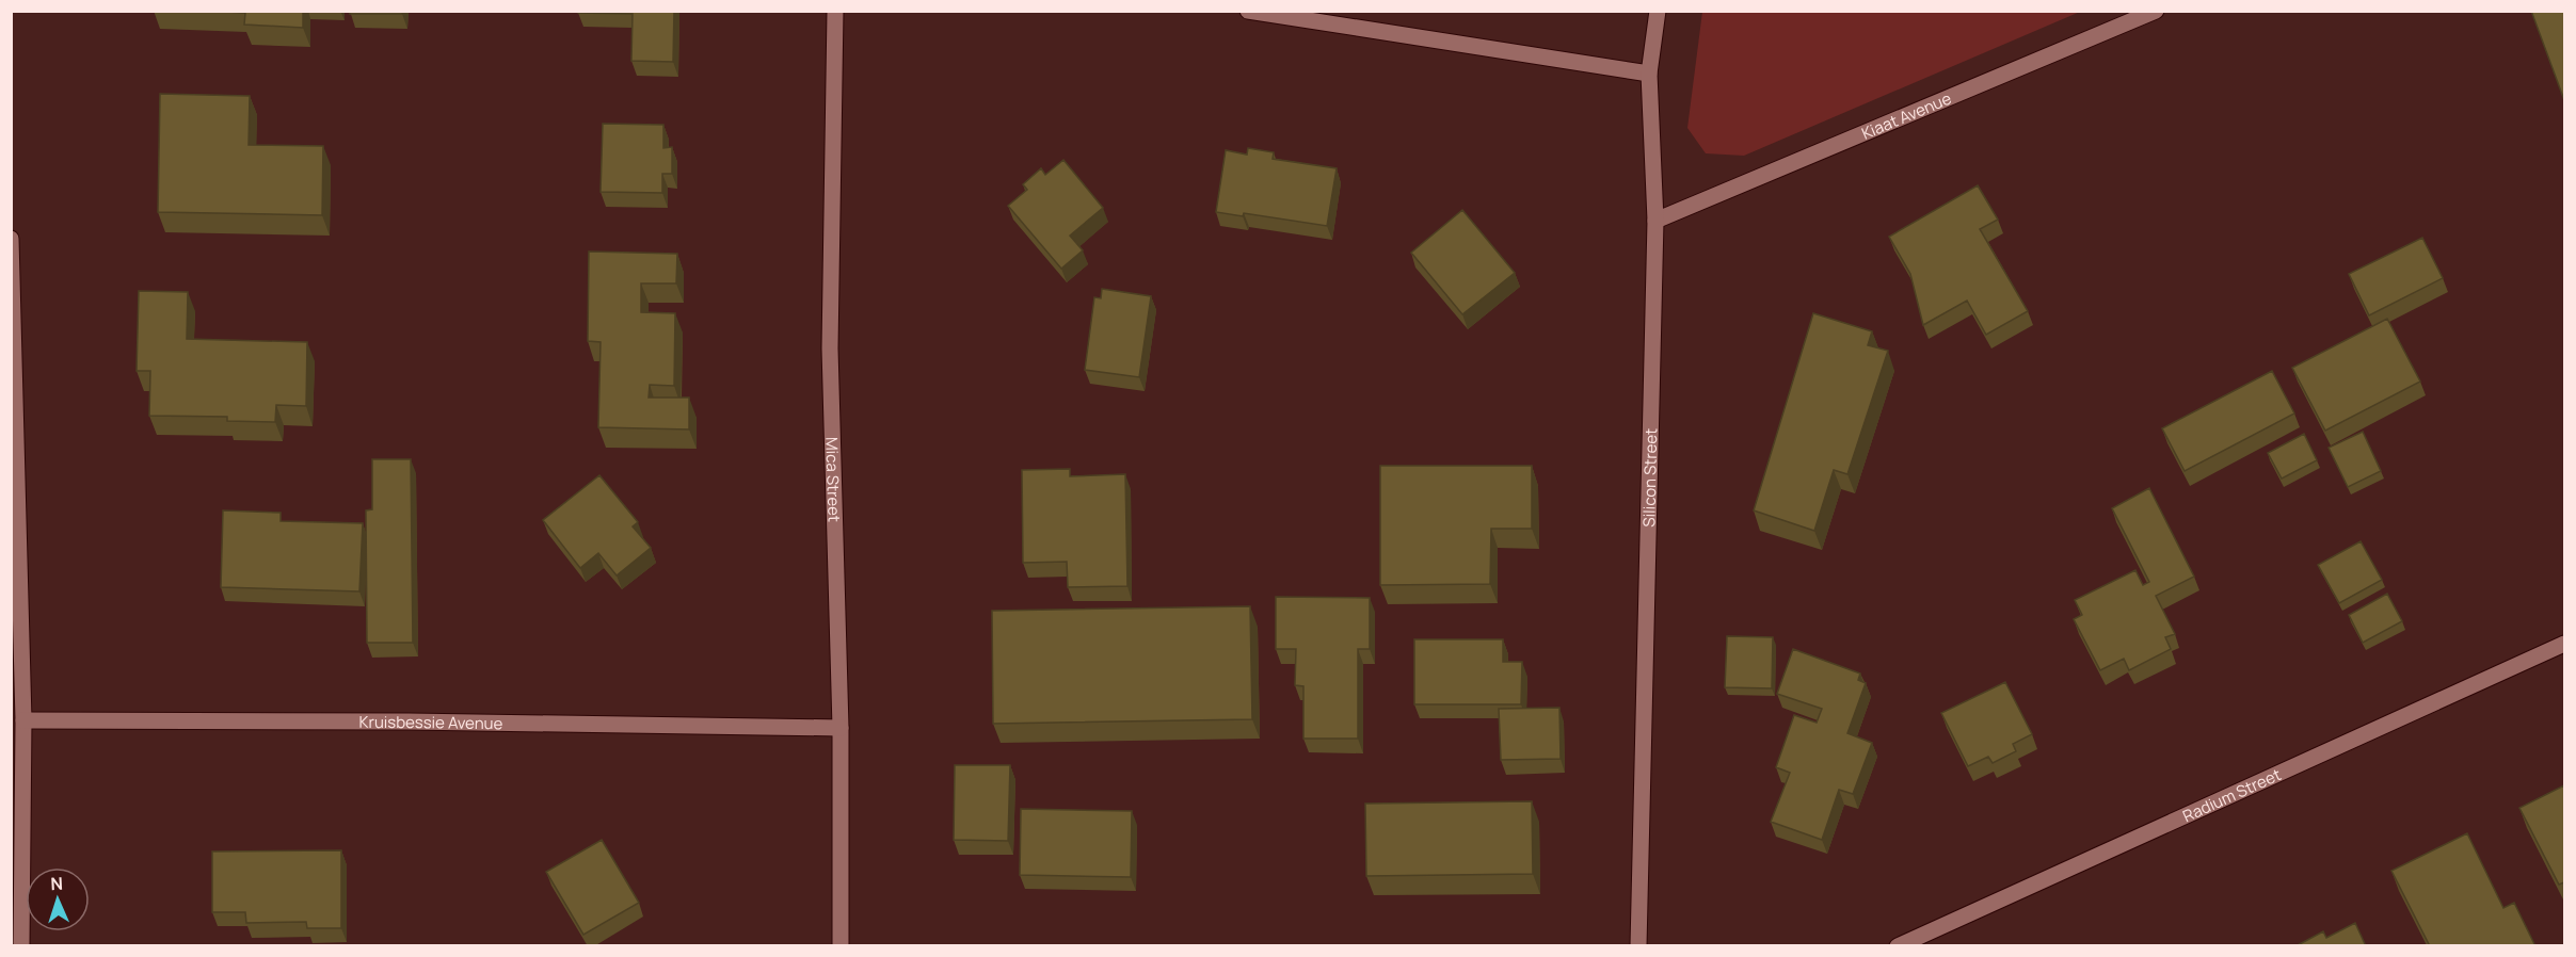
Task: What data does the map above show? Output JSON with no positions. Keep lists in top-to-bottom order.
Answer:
{
  "streets": {
    "street": [
      "Kiaat Avenue",
      "Mica Street",
      "Silicon Street",
      "Kruisbessie Avenue",
      "Radium Street"
    ]
  },
  "crossings": [
    ["Kiaat Avenue", "Silicon Street"],
    ["Mica Street", "Kruisbessie Avenue"]
  ],
  "north": "top"
}
